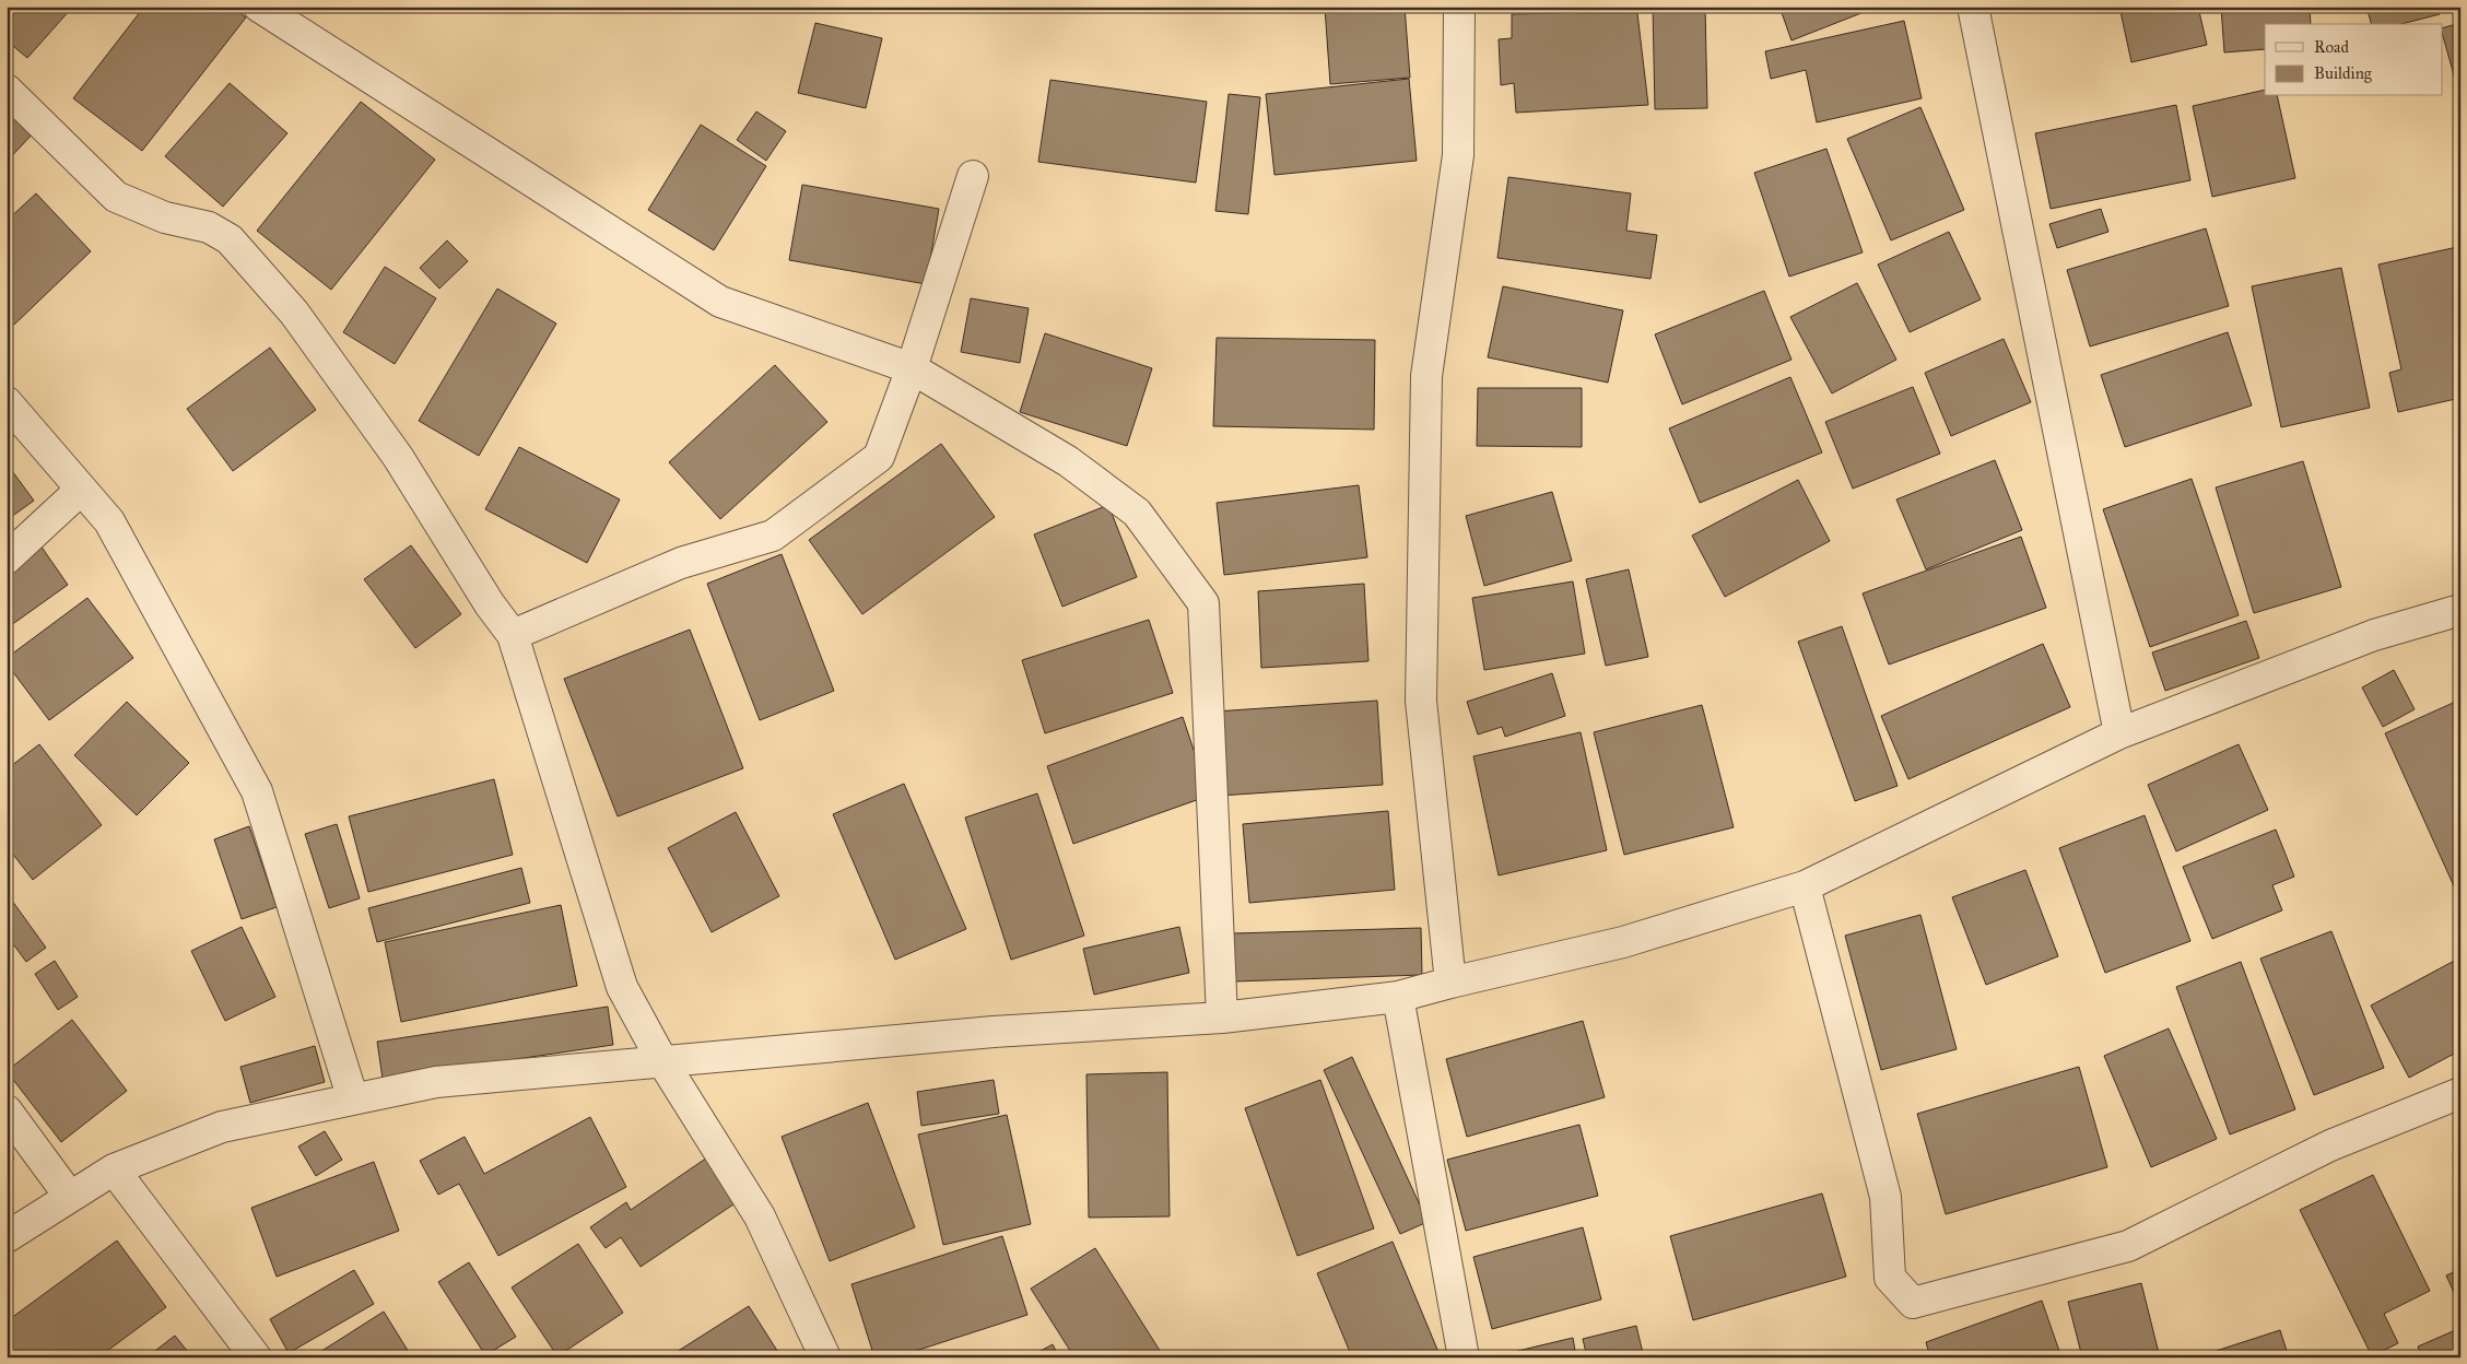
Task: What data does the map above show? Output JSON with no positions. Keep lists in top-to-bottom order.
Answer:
{
  "legend": ["Road", "Building"]
}
